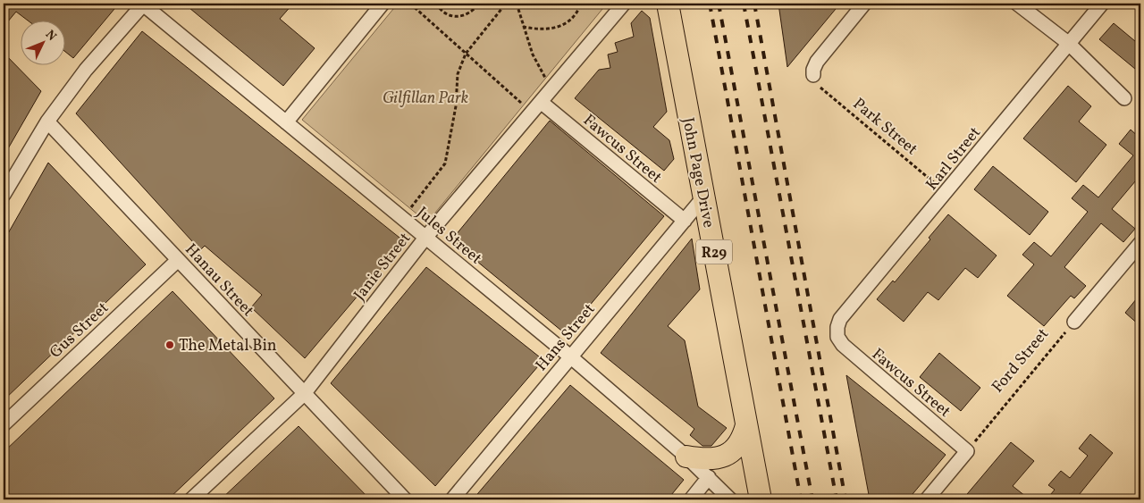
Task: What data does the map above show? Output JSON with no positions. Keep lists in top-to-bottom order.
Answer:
{
  "streets": {
    "main road": ["John Page Drive", "R29"],
    "street": [
      "Fawcus Street",
      "Karl Street",
      "Jules Street",
      "Janie Street",
      "Hanau Street",
      "Gus Street",
      "Hans Street"
    ],
    "path": ["Park Street", "Ford Street"]
  },
  "crossings": [
    ["Park Street", "Karl Street"],
    ["Fawcus Street", "Karl Street"],
    ["Fawcus Street", "Janie Street"],
    ["Fawcus Street", "Hans Street"],
    ["Fawcus Street", "Ford Street"],
    ["John Page Drive", "Hans Street"],
    ["Jules Street", "Janie Street"],
    ["Jules Street", "Hans Street"],
    ["Janie Street", "Hanau Street"],
    ["Hanau Street", "Gus Street"]
  ],
  "parks": ["Gilfillan Park"],
  "places": ["The Metal Bin"],
  "north": "top right"
}
